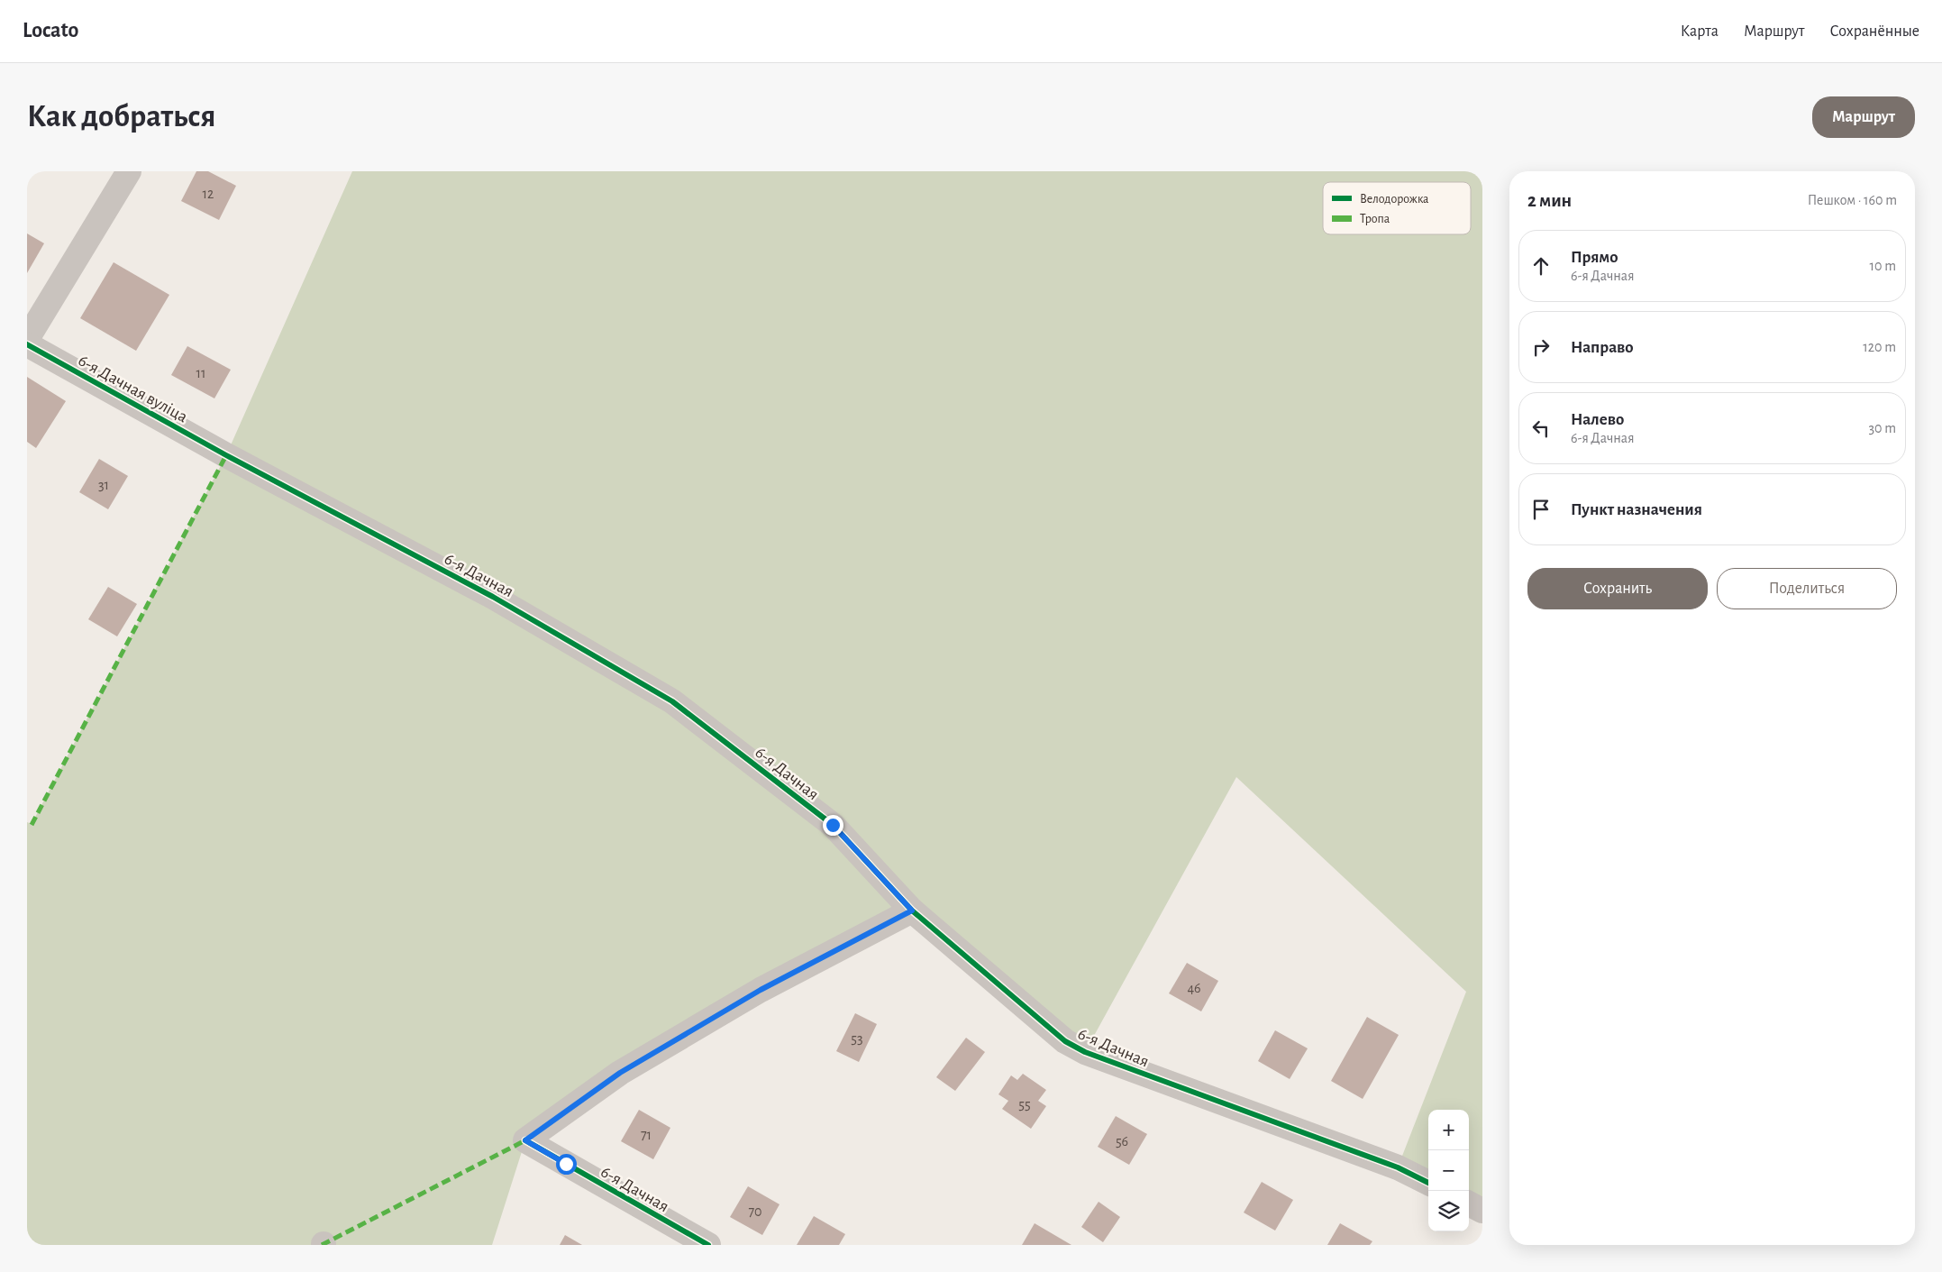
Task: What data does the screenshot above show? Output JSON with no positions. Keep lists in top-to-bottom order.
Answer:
{
  "streets": {
    "street": ["6-я Дачная вуліца", "6-я Дачная"]
  },
  "crossings": [
    ["6-я Дачная вуліца", "6-я Дачная"]
  ],
  "house_numbers": [
    "12",
    "11",
    "31",
    "46",
    "53",
    "55",
    "71",
    "56",
    "70"
  ],
  "legend": ["Велодорожка", "Тропа"],
  "page": {
    "header": "Locato",
    "nav": ["Карта", "Маршрут", "Сохранённые"],
    "buttons": [
      "Маршрут",
      ["Сохранить", "Поделиться"]
    ],
    "title": "Как добраться",
    "heading": ["2 мин", "Пешком · 160 m"],
    "list": [
      ["Прямо", "6-я Дачная", "10 m"],
      ["Направо", "120 m"],
      ["Налево", "6-я Дачная", "30 m"],
      "Пункт назначения"
    ],
    "map_buttons": ["+", "−"]
  }
}
